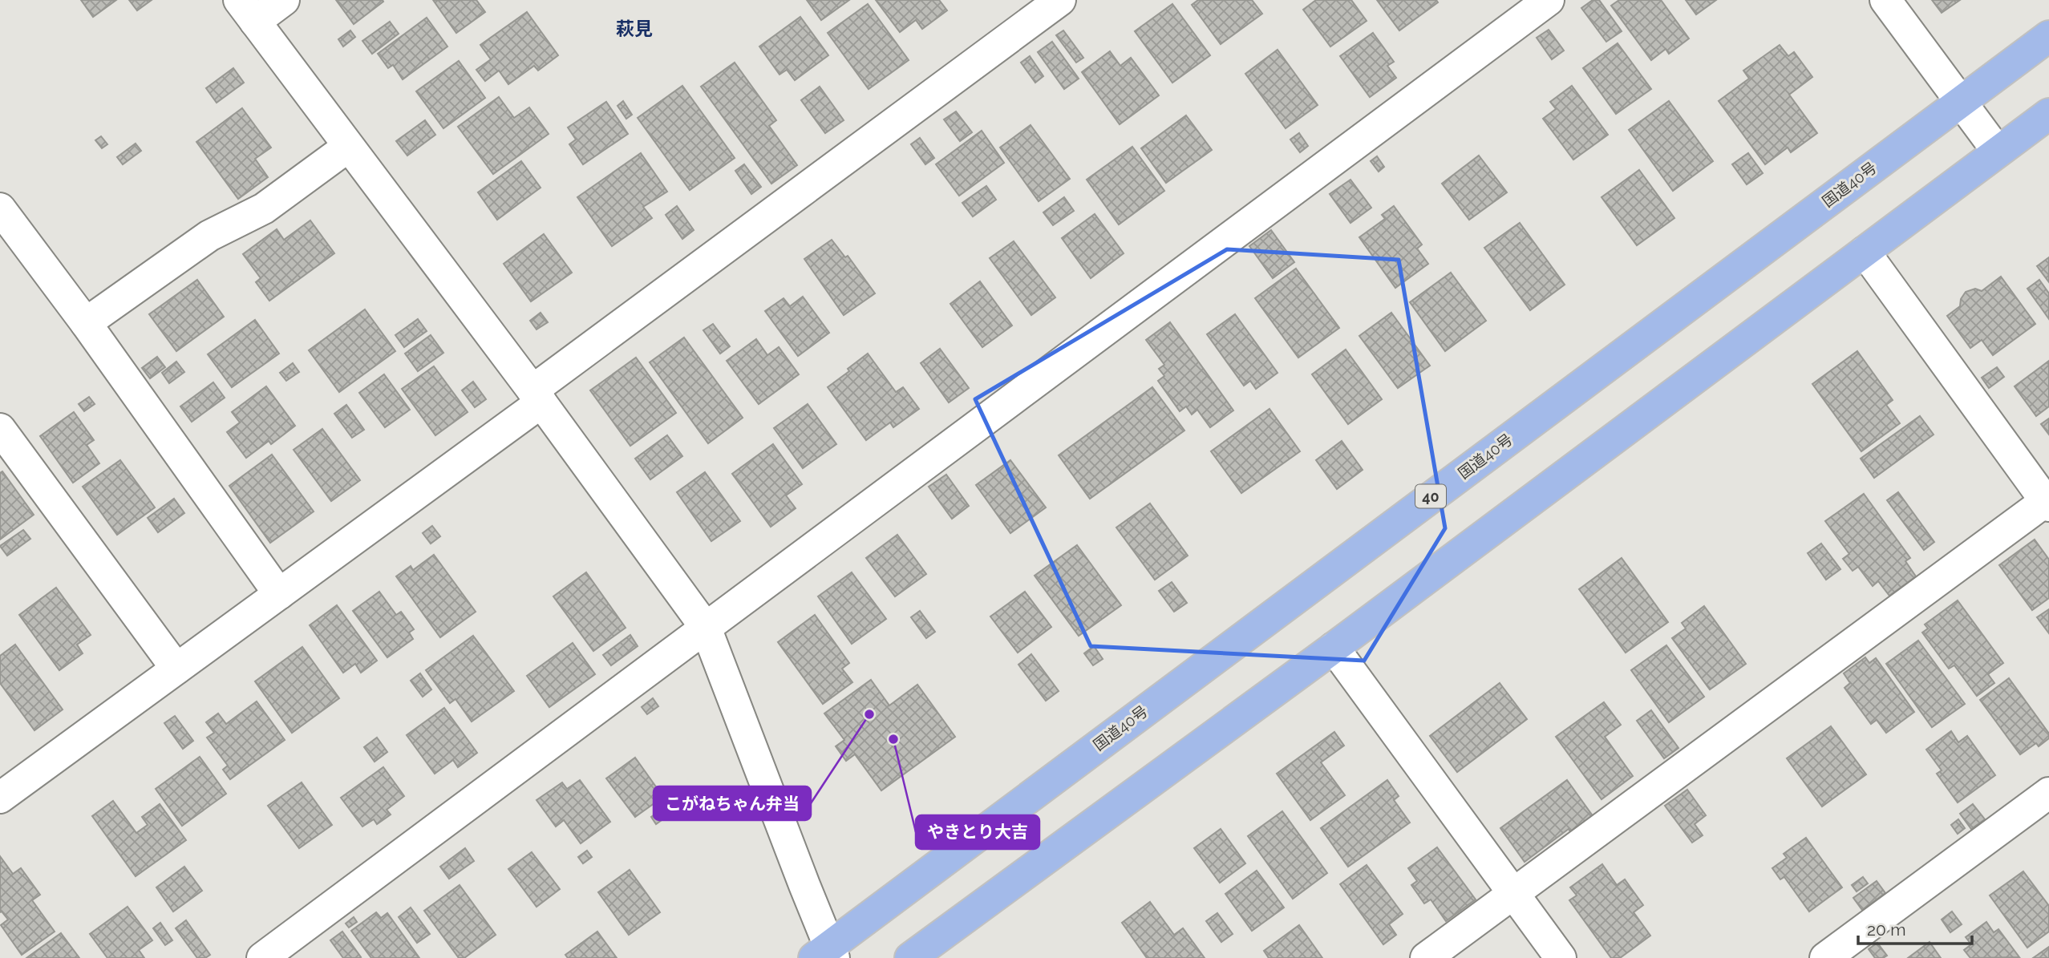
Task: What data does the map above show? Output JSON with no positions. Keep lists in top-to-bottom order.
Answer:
{
  "streets": {
    "highway": ["国道40号", "40"]
  },
  "districts": ["萩見"],
  "places": ["こがねちゃん弁当", "やきとり大吉"],
  "scale_bar": "20 m"
}
